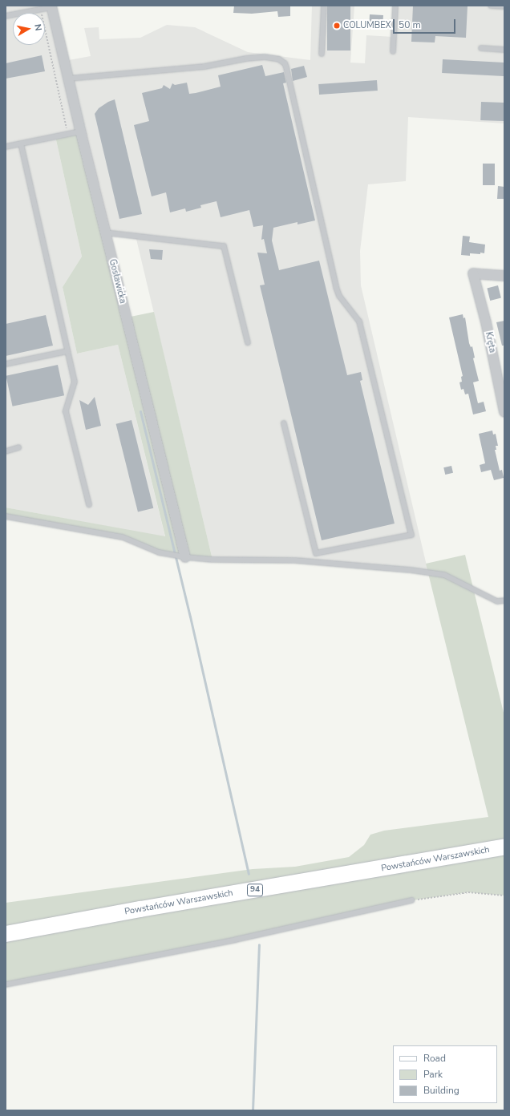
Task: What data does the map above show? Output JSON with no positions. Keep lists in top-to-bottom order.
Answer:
{
  "streets": {
    "main road": ["Powstańców Warszawskich", "94"],
    "street": ["Gosławicka", "Kręta"]
  },
  "places": ["COLUMBEX"],
  "legend": ["Road", "Park", "Building"],
  "scale_bar": "50 m",
  "north": "right"
}
